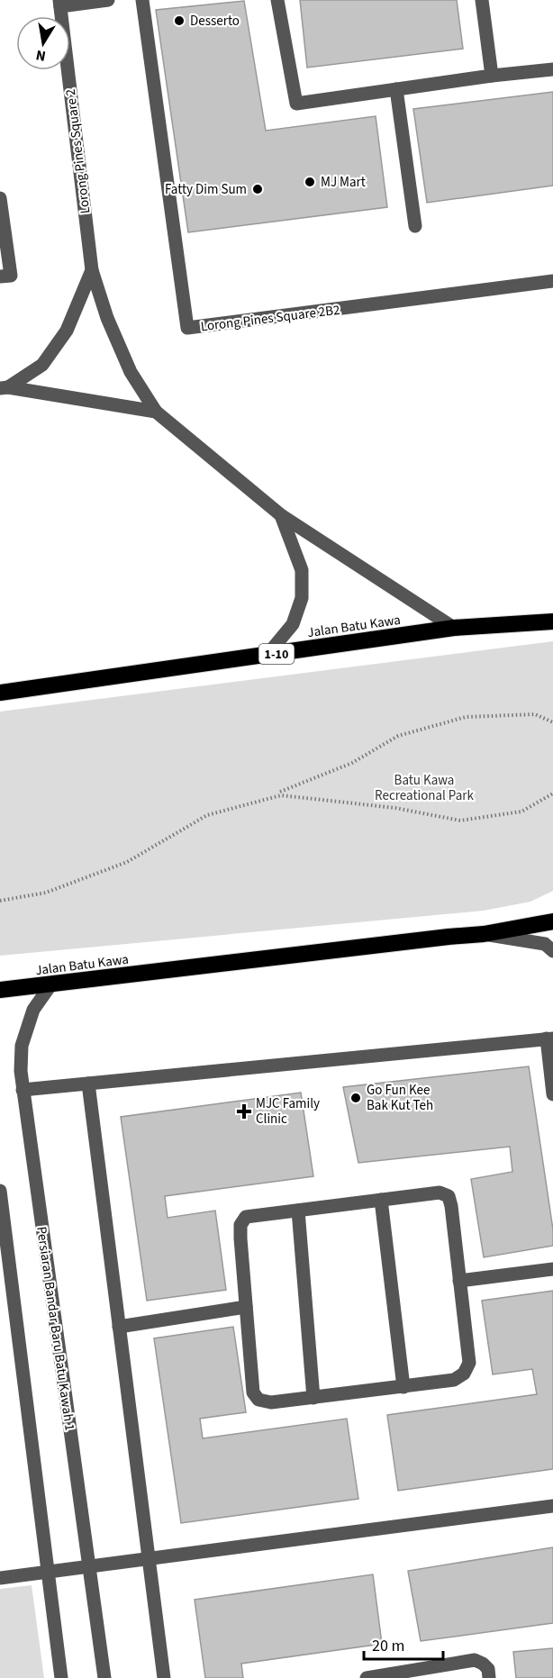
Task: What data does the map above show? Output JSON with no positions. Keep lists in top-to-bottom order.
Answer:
{
  "streets": {
    "highway": ["Jalan Batu Kawa", "1-10"],
    "street": ["Lorong Pines Square 2", "Lorong Pines Square 2B2", "Persiaran Bandar Baru Batu Kawah 1"]
  },
  "crossings": [
    ["Jalan Batu Kawa", "Persiaran Bandar Baru Batu Kawah 1"]
  ],
  "parks": ["Batu Kawa Recreational Park"],
  "places": {
    "other": [
      "Desserto",
      "MJ Mart",
      "Fatty Dim Sum",
      "Go Fun Kee Bak Kut Teh"
    ],
    "health": ["MJC Family Clinic"]
  },
  "scale_bar": "20 m",
  "north": "bottom"
}
